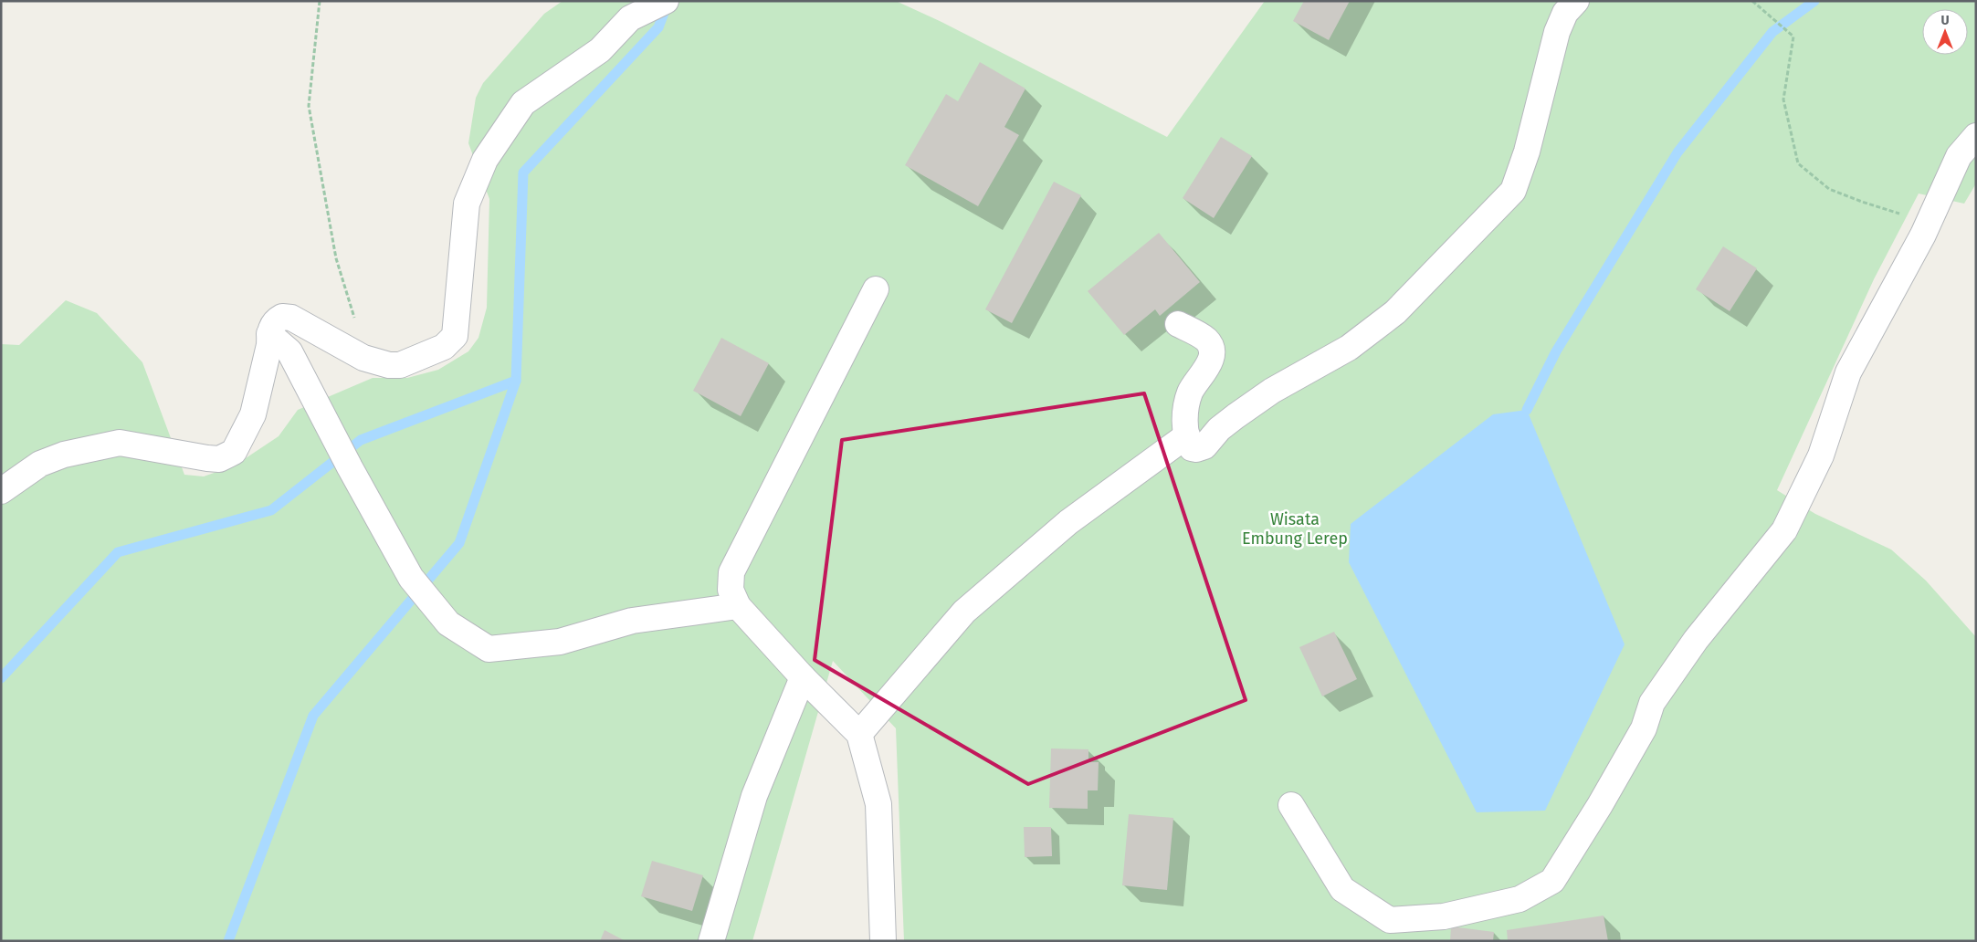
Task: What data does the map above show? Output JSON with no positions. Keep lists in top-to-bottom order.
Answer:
{
  "parks": ["Wisata Embung Lerep"],
  "north": "top"
}
